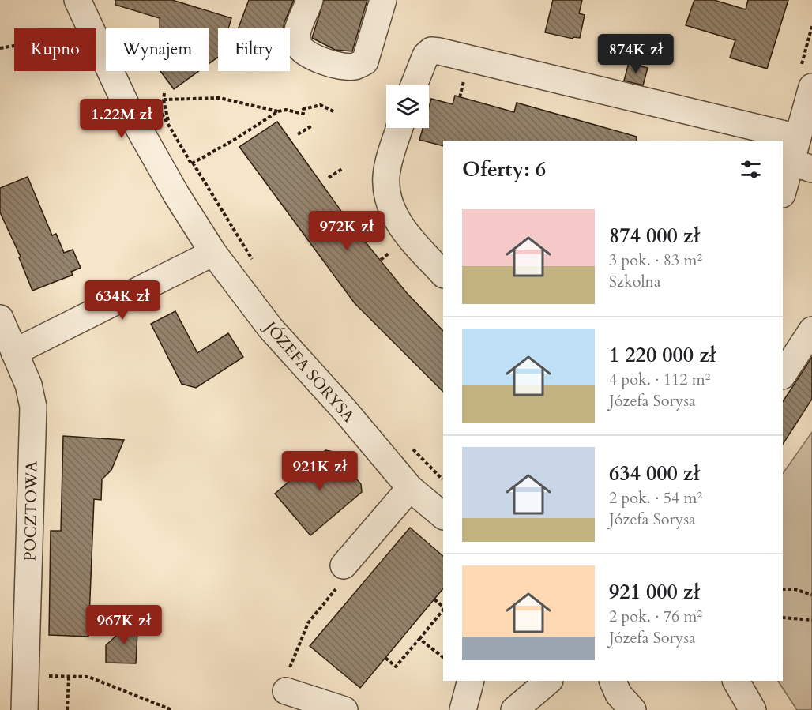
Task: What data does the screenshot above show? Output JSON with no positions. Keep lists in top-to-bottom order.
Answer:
{
  "streets": {
    "street": ["JÓZEFA SORYSA", "POCZTOWA"]
  },
  "page": {
    "chip": ["Kupno", "Wynajem", "Filtry"],
    "price": [
      "874K zł",
      "1.22M zł",
      "972K zł",
      "634K zł",
      "921K zł",
      "967K zł"
    ],
    "heading": "Oferty: 6",
    "list": [
      {
        "name": "874 000 zł",
        "note": "3 pok. · 83 m² · Szkolna"
      },
      {
        "name": "1 220 000 zł",
        "note": "4 pok. · 112 m² · Józefa Sorysa"
      },
      {
        "name": "634 000 zł",
        "note": "2 pok. · 54 m² · Józefa Sorysa"
      },
      {
        "name": "921 000 zł",
        "note": "2 pok. · 76 m² · Józefa Sorysa"
      }
    ]
  }
}
